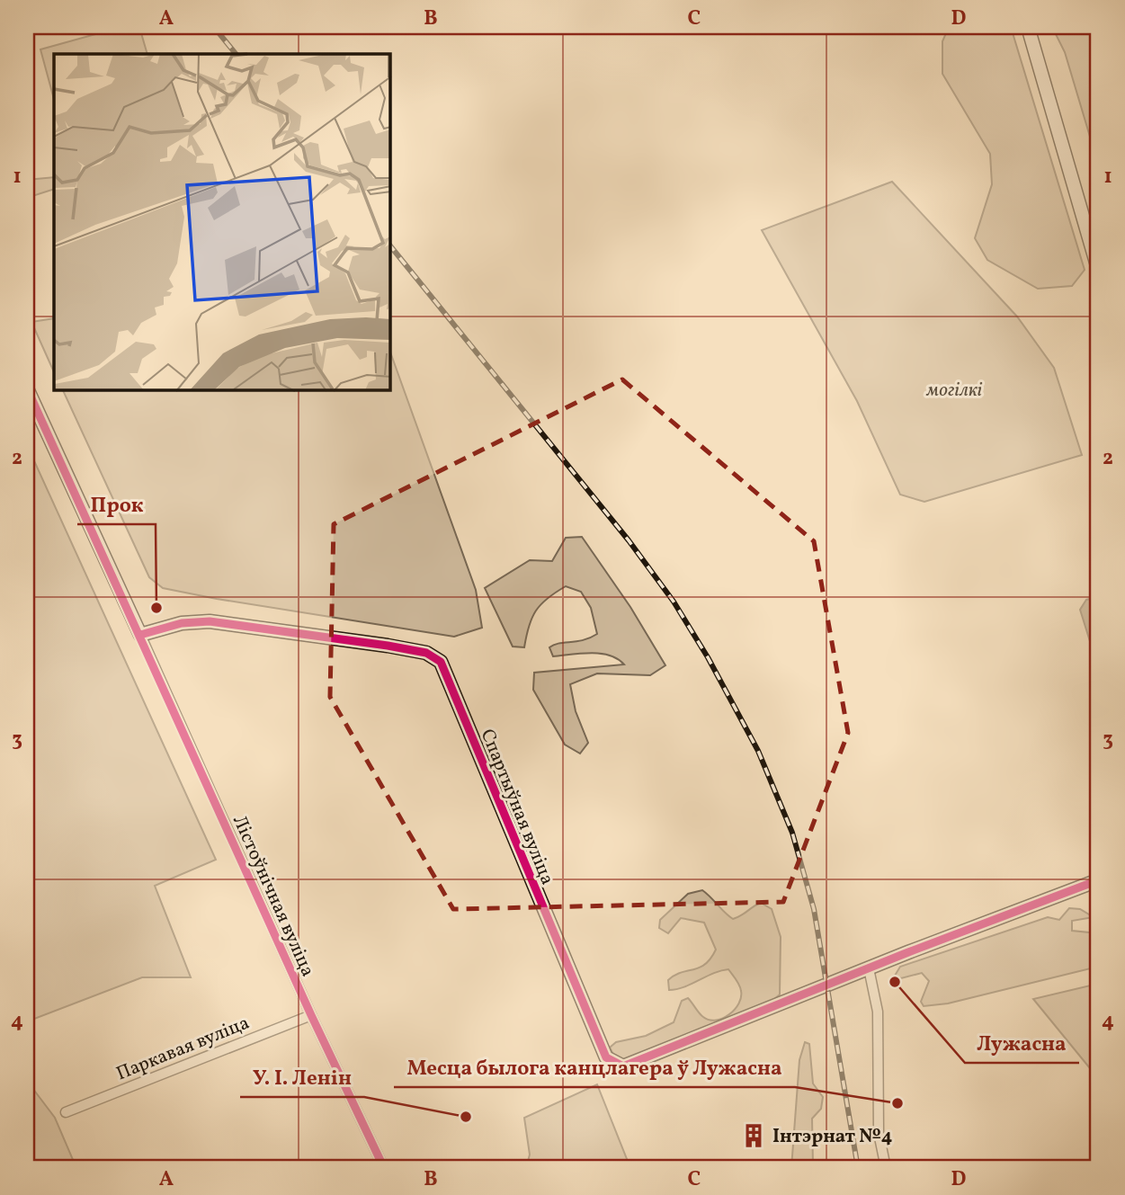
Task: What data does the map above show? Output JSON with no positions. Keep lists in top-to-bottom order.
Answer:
{
  "streets": {
    "street": ["Спартыўная вуліца", "Лістоўнічная вуліца", "Паркавая вуліца"]
  },
  "crossings": [
    ["Спартыўная вуліца", "Лістоўнічная вуліца"],
    ["Лістоўнічная вуліца", "Паркавая вуліца"]
  ],
  "parks": ["могілкі"],
  "places": {
    "other": [
      "Прок",
      "Лужасна",
      "Месца былога канцлагера ў Лужасна",
      "У. І. Ленін"
    ],
    "building": ["Інтэрнат №4"]
  },
  "grid": {
    "columns": [
      "A",
      "B",
      "C",
      "D"
    ],
    "rows": [
      "1",
      "2",
      "3",
      "4"
    ]
  }
}
